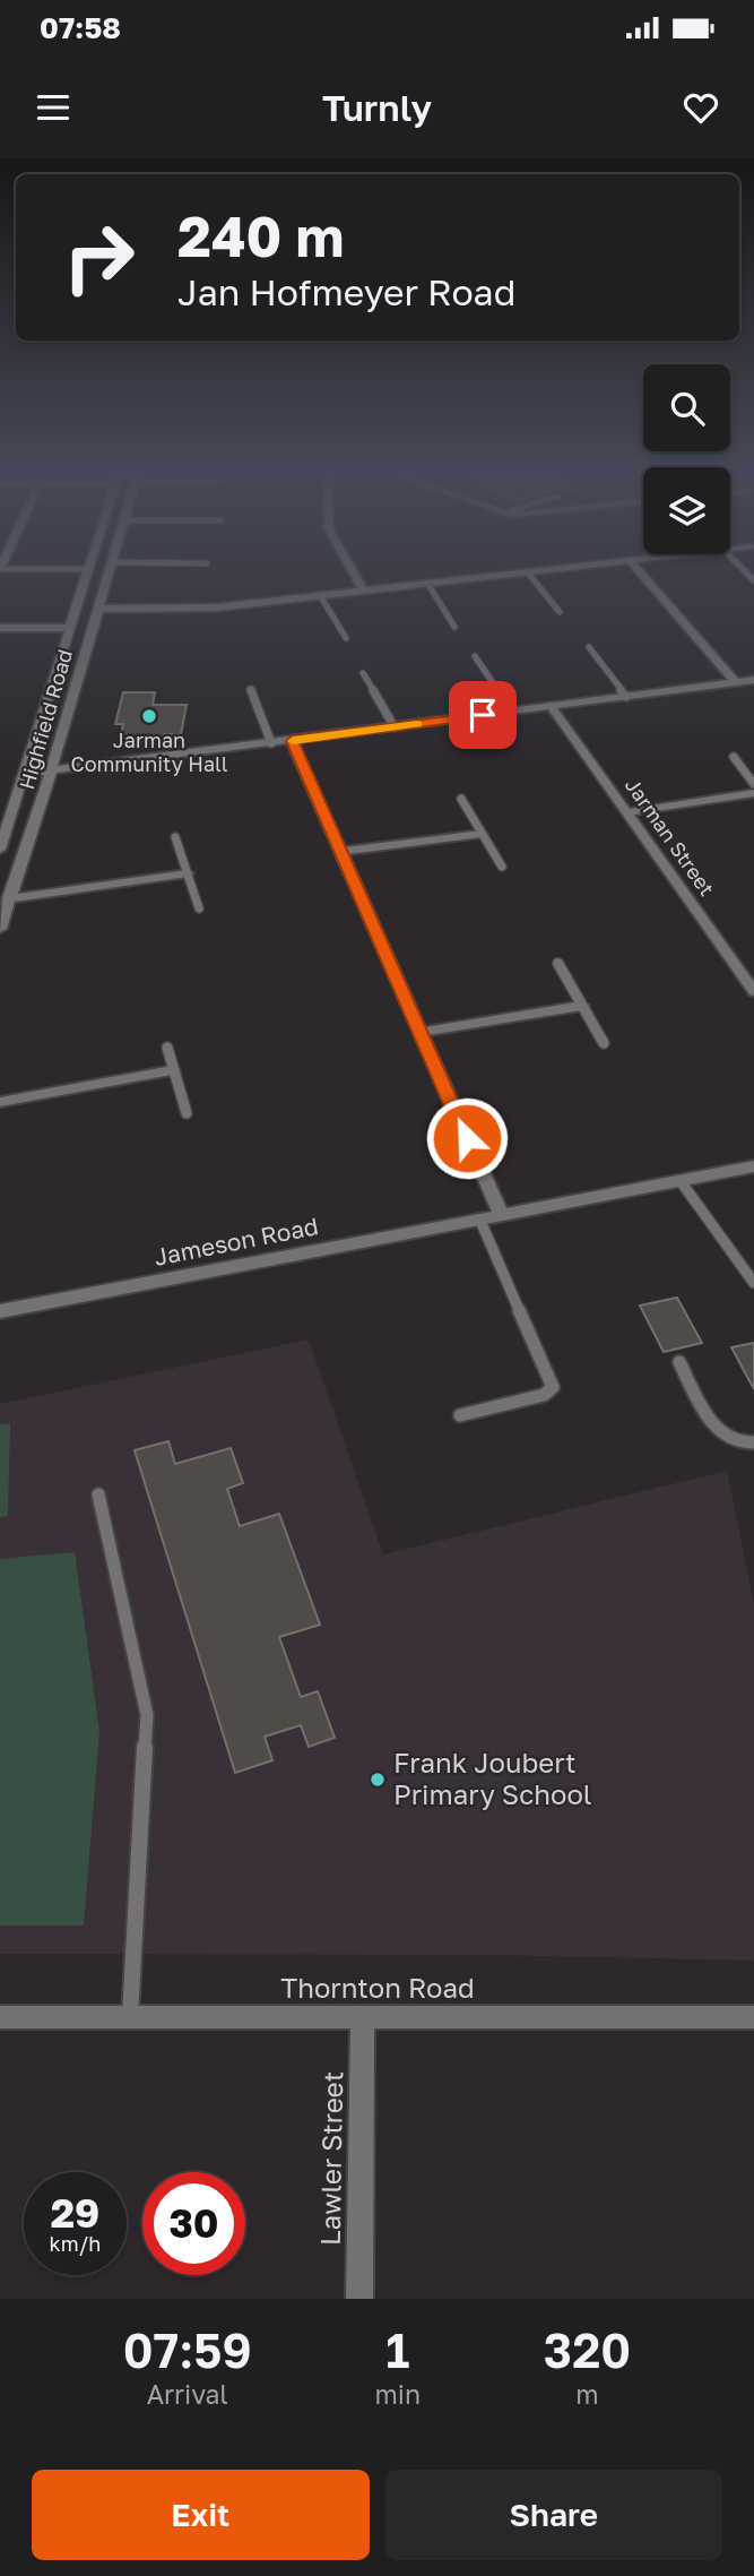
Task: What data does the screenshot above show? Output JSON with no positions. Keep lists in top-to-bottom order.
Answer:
{
  "streets": {
    "street": [
      "Highfield Road",
      "Jarman Street",
      "Jameson Road",
      "Thornton Road",
      "Lawler Street"
    ]
  },
  "crossings": [
    ["Thornton Road", "Lawler Street"]
  ],
  "places": ["Jarman Community Hall", "Frank Joubert Primary School"],
  "page": {
    "status": "07:58",
    "header": "Turnly",
    "turn": ["240 m", "Jan Hofmeyer Road"],
    "speed": "29 km/h",
    "limit": "30",
    "eta": [
      "07:59",
      "Arrival",
      "1",
      "min",
      "320",
      "m"
    ],
    "buttons": ["Exit", "Share"]
  }
}
